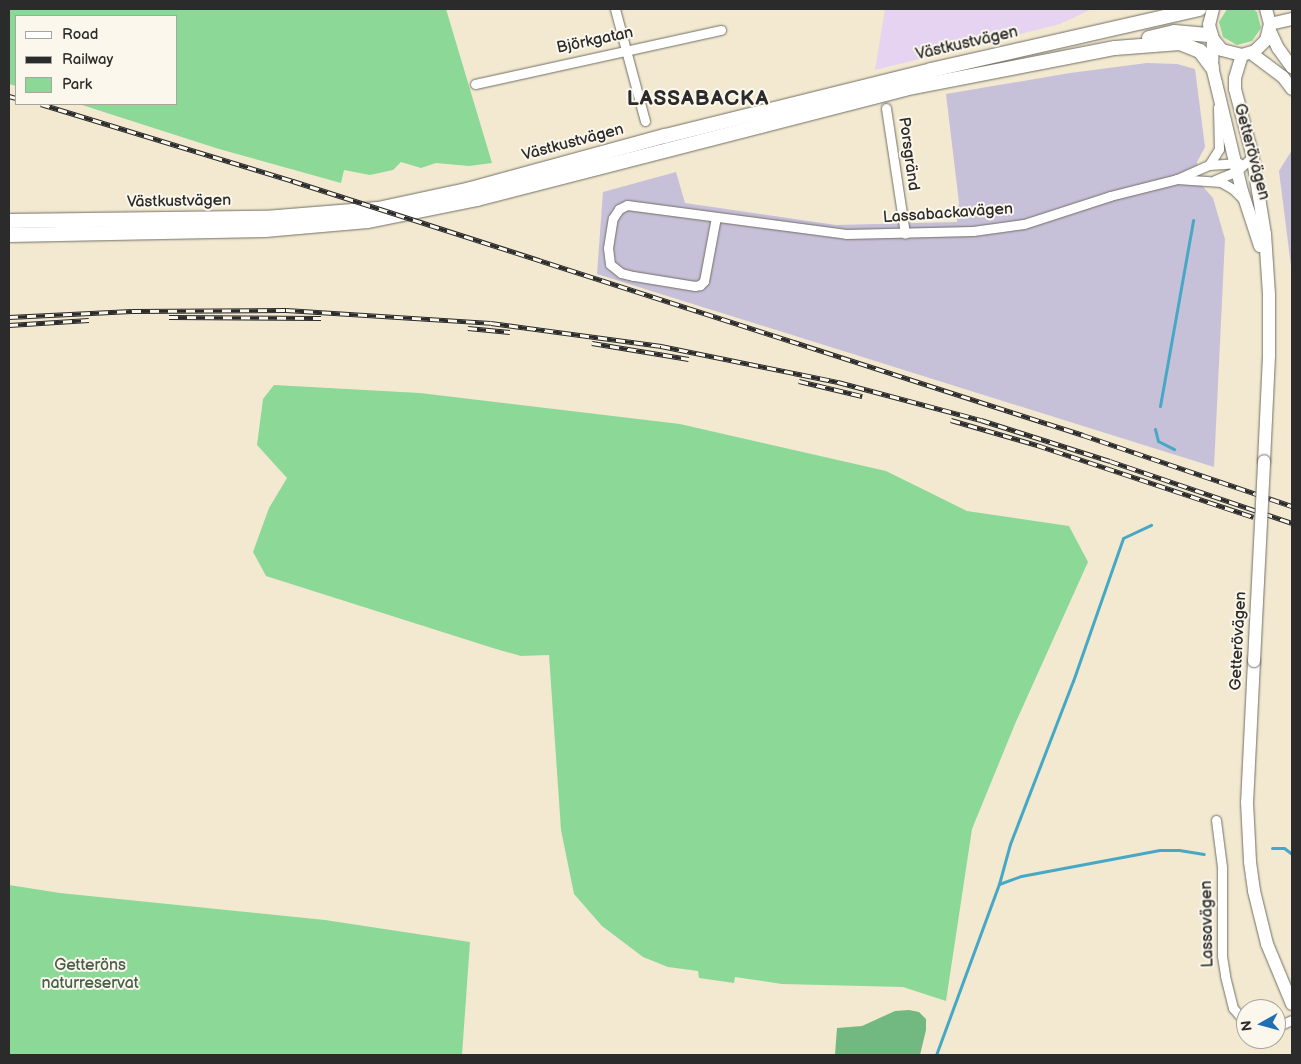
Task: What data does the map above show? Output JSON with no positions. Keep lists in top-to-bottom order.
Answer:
{
  "streets": {
    "main road": ["Västkustvägen"],
    "street": [
      "Björkgatan",
      "Getterövägen",
      "Porsgränd",
      "Lassabackavägen",
      "Lassavägen"
    ]
  },
  "crossings": [
    ["Västkustvägen", "Getterövägen"],
    ["Porsgränd", "Lassabackavägen"]
  ],
  "districts": ["LASSABACKA"],
  "parks": ["Getteröns naturreservat"],
  "legend": ["Road", "Railway", "Park"],
  "north": "left"
}
